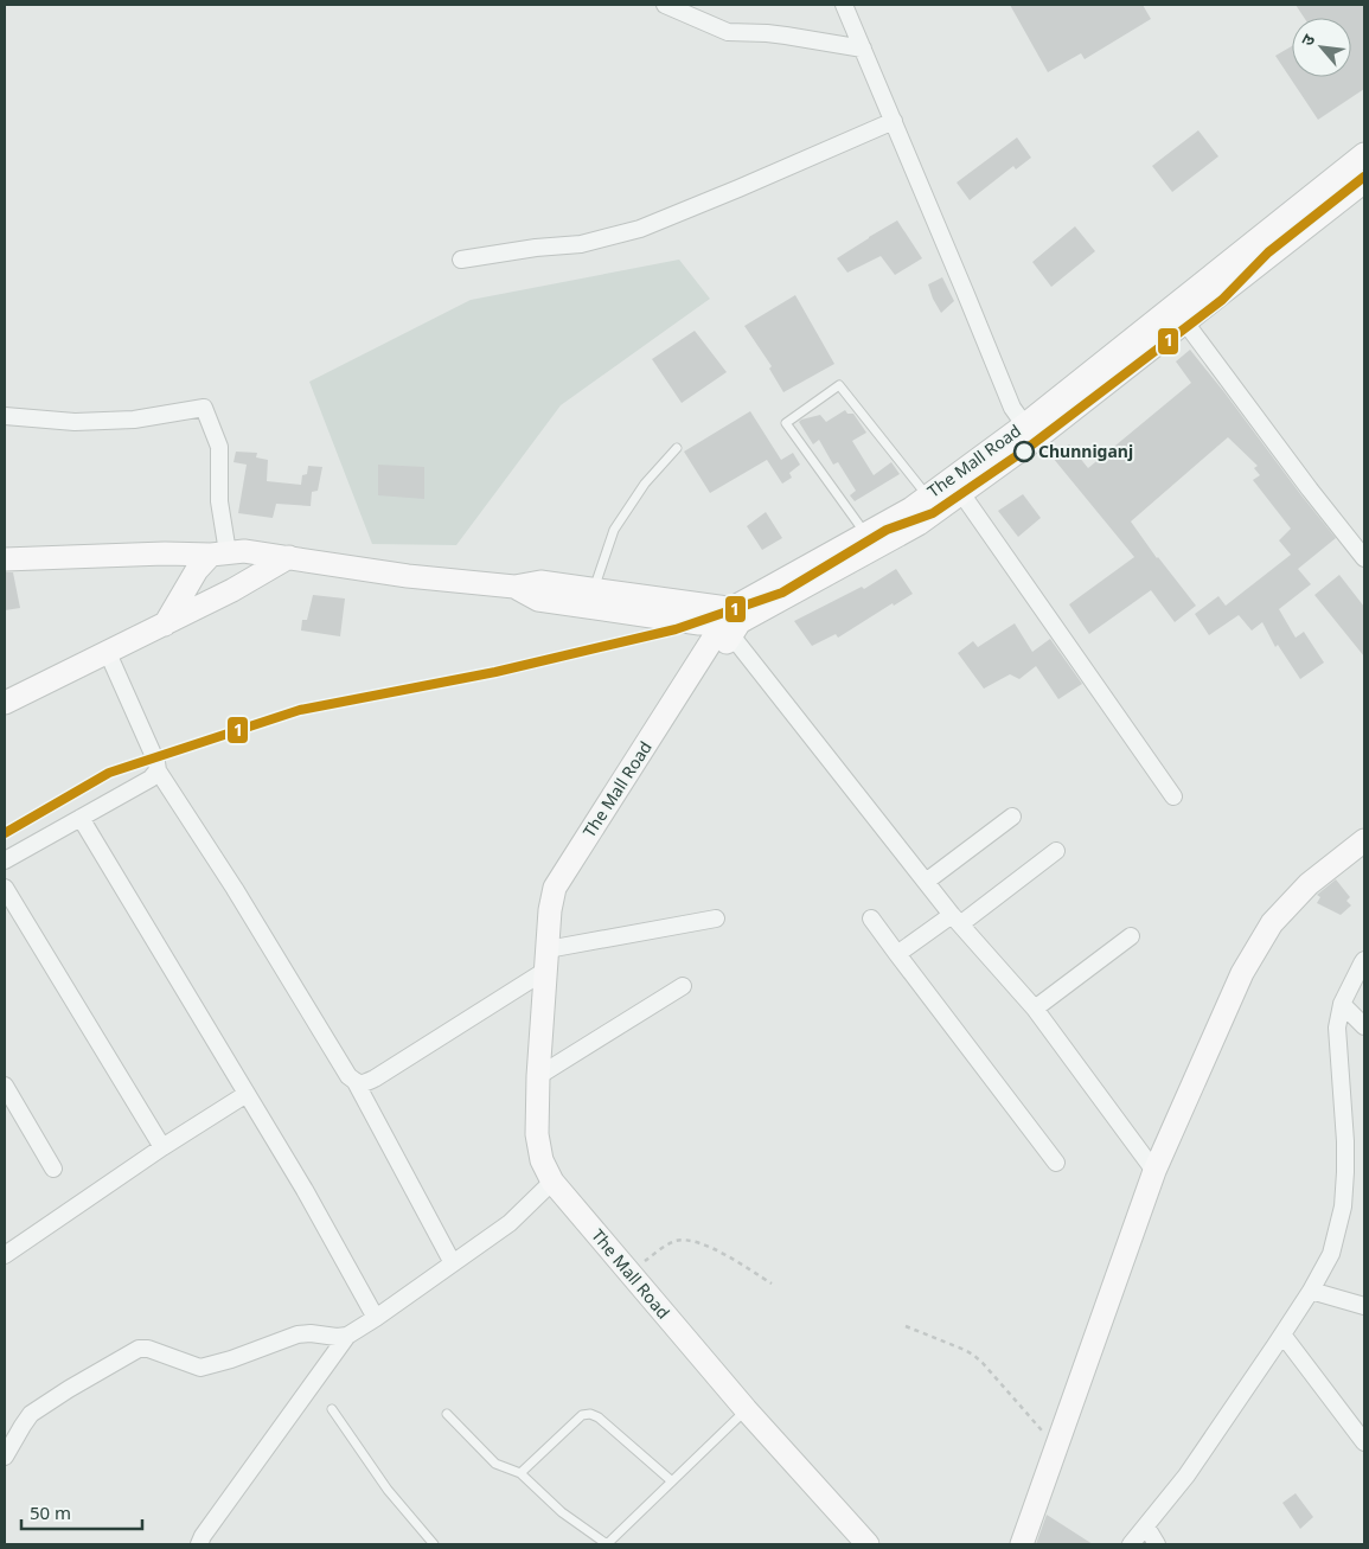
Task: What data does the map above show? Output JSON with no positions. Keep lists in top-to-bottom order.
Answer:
{
  "streets": {
    "main road": ["The Mall Road"]
  },
  "places": ["Chunniganj"],
  "lines": ["transit line 1"],
  "scale_bar": "50 m",
  "north": "top left"
}
